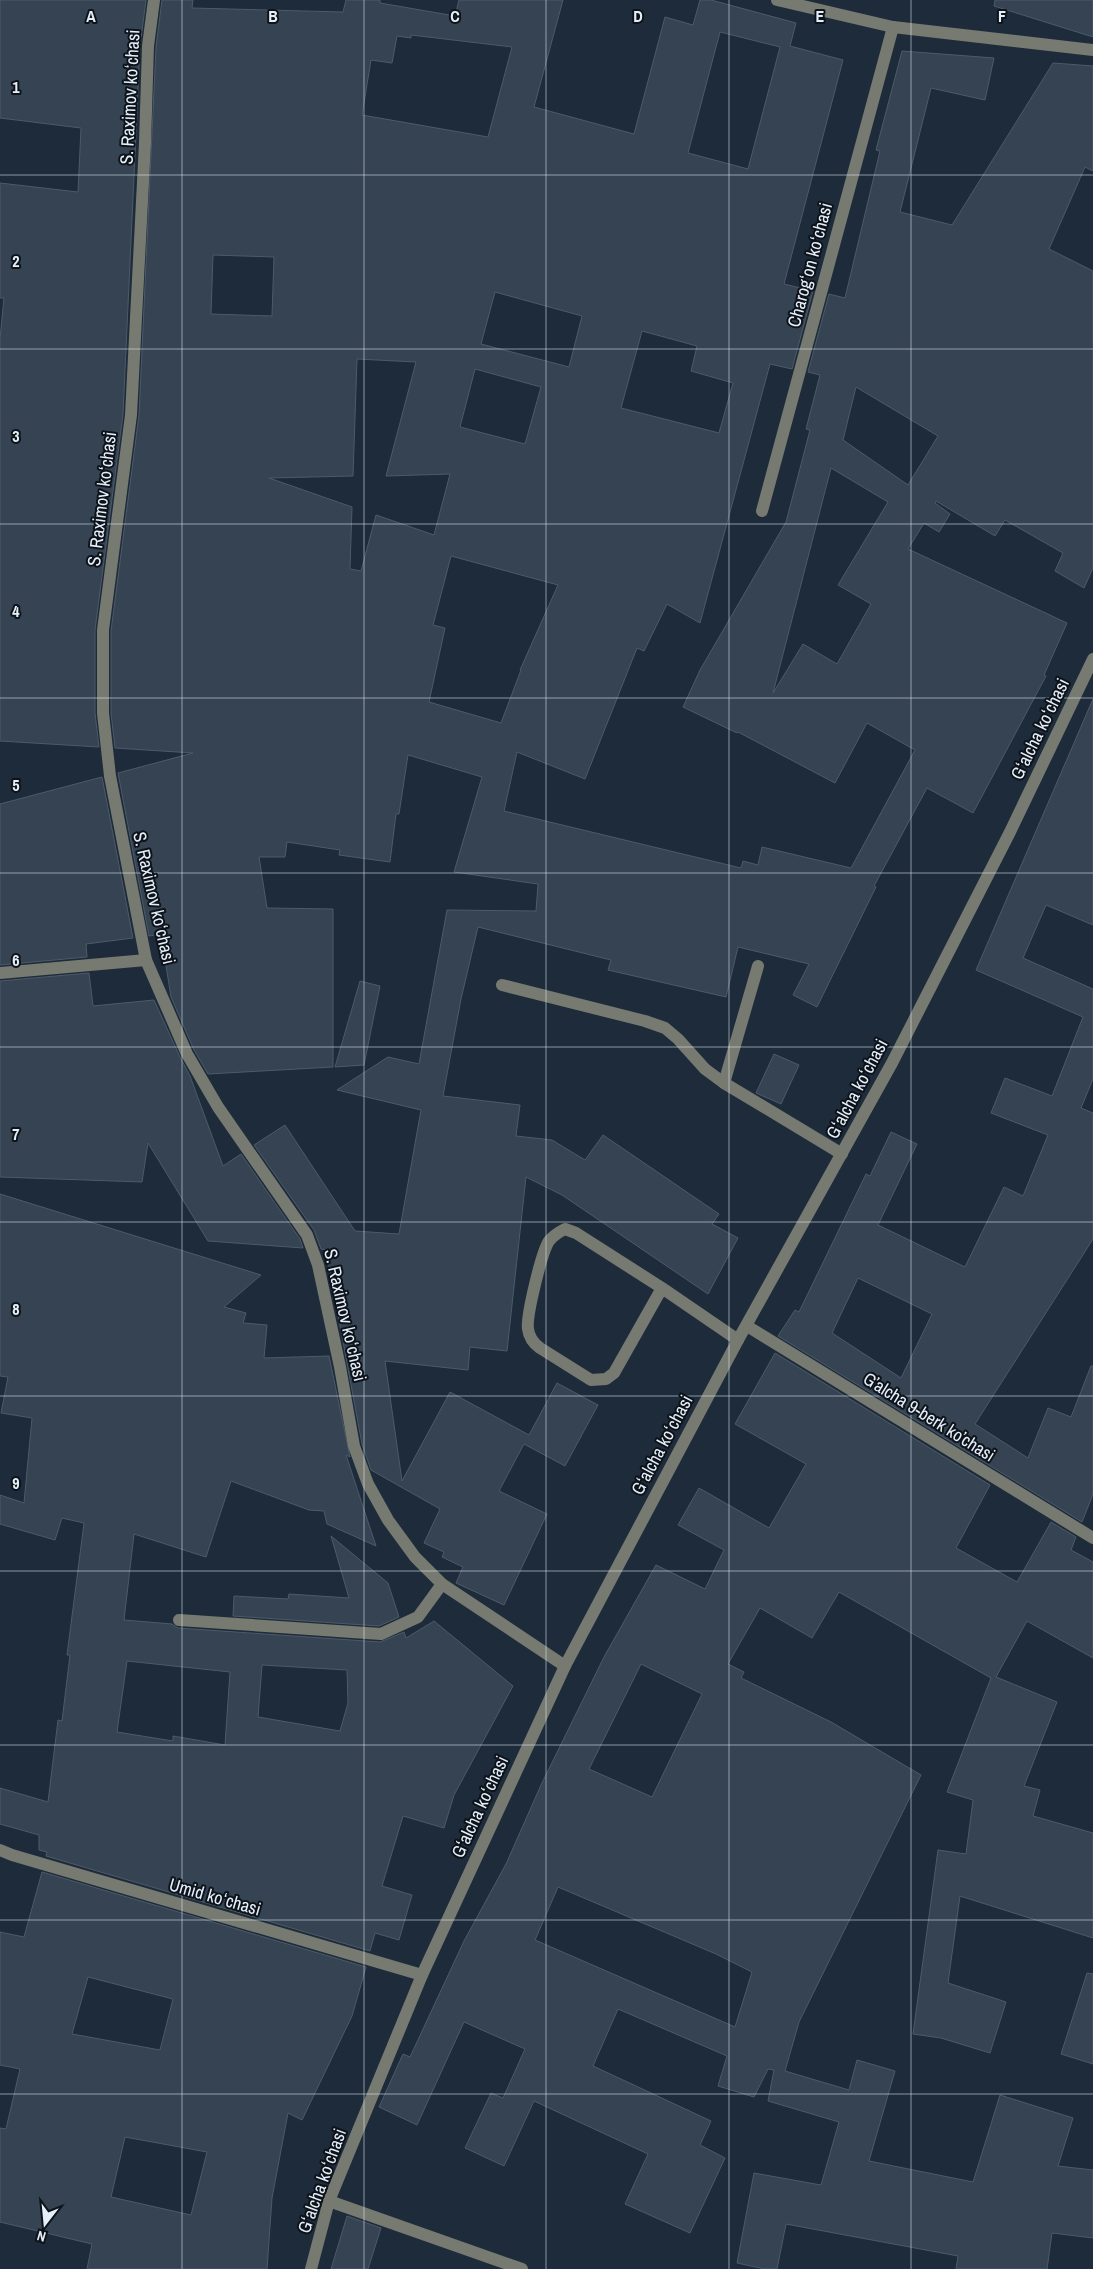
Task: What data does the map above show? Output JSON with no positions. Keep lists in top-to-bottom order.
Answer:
{
  "streets": {
    "street": [
      "S. Raximov koʻchasi",
      "Charogʻon koʻchasi",
      "Gʻalcha koʻchasi",
      "Gʼalcha 9-berk koʼchasi",
      "Umid koʻchasi"
    ]
  },
  "crossings": [
    ["S. Raximov koʻchasi", "Gʻalcha koʻchasi"],
    ["Gʻalcha koʻchasi", "Gʼalcha 9-berk koʼchasi"],
    ["Gʻalcha koʻchasi", "Umid koʻchasi"]
  ],
  "north": "bottom",
  "grid": {
    "columns": [
      "A",
      "B",
      "C",
      "D",
      "E",
      "F"
    ],
    "rows": [
      "1",
      "2",
      "3",
      "4",
      "5",
      "6",
      "7",
      "8",
      "9"
    ]
  }
}
